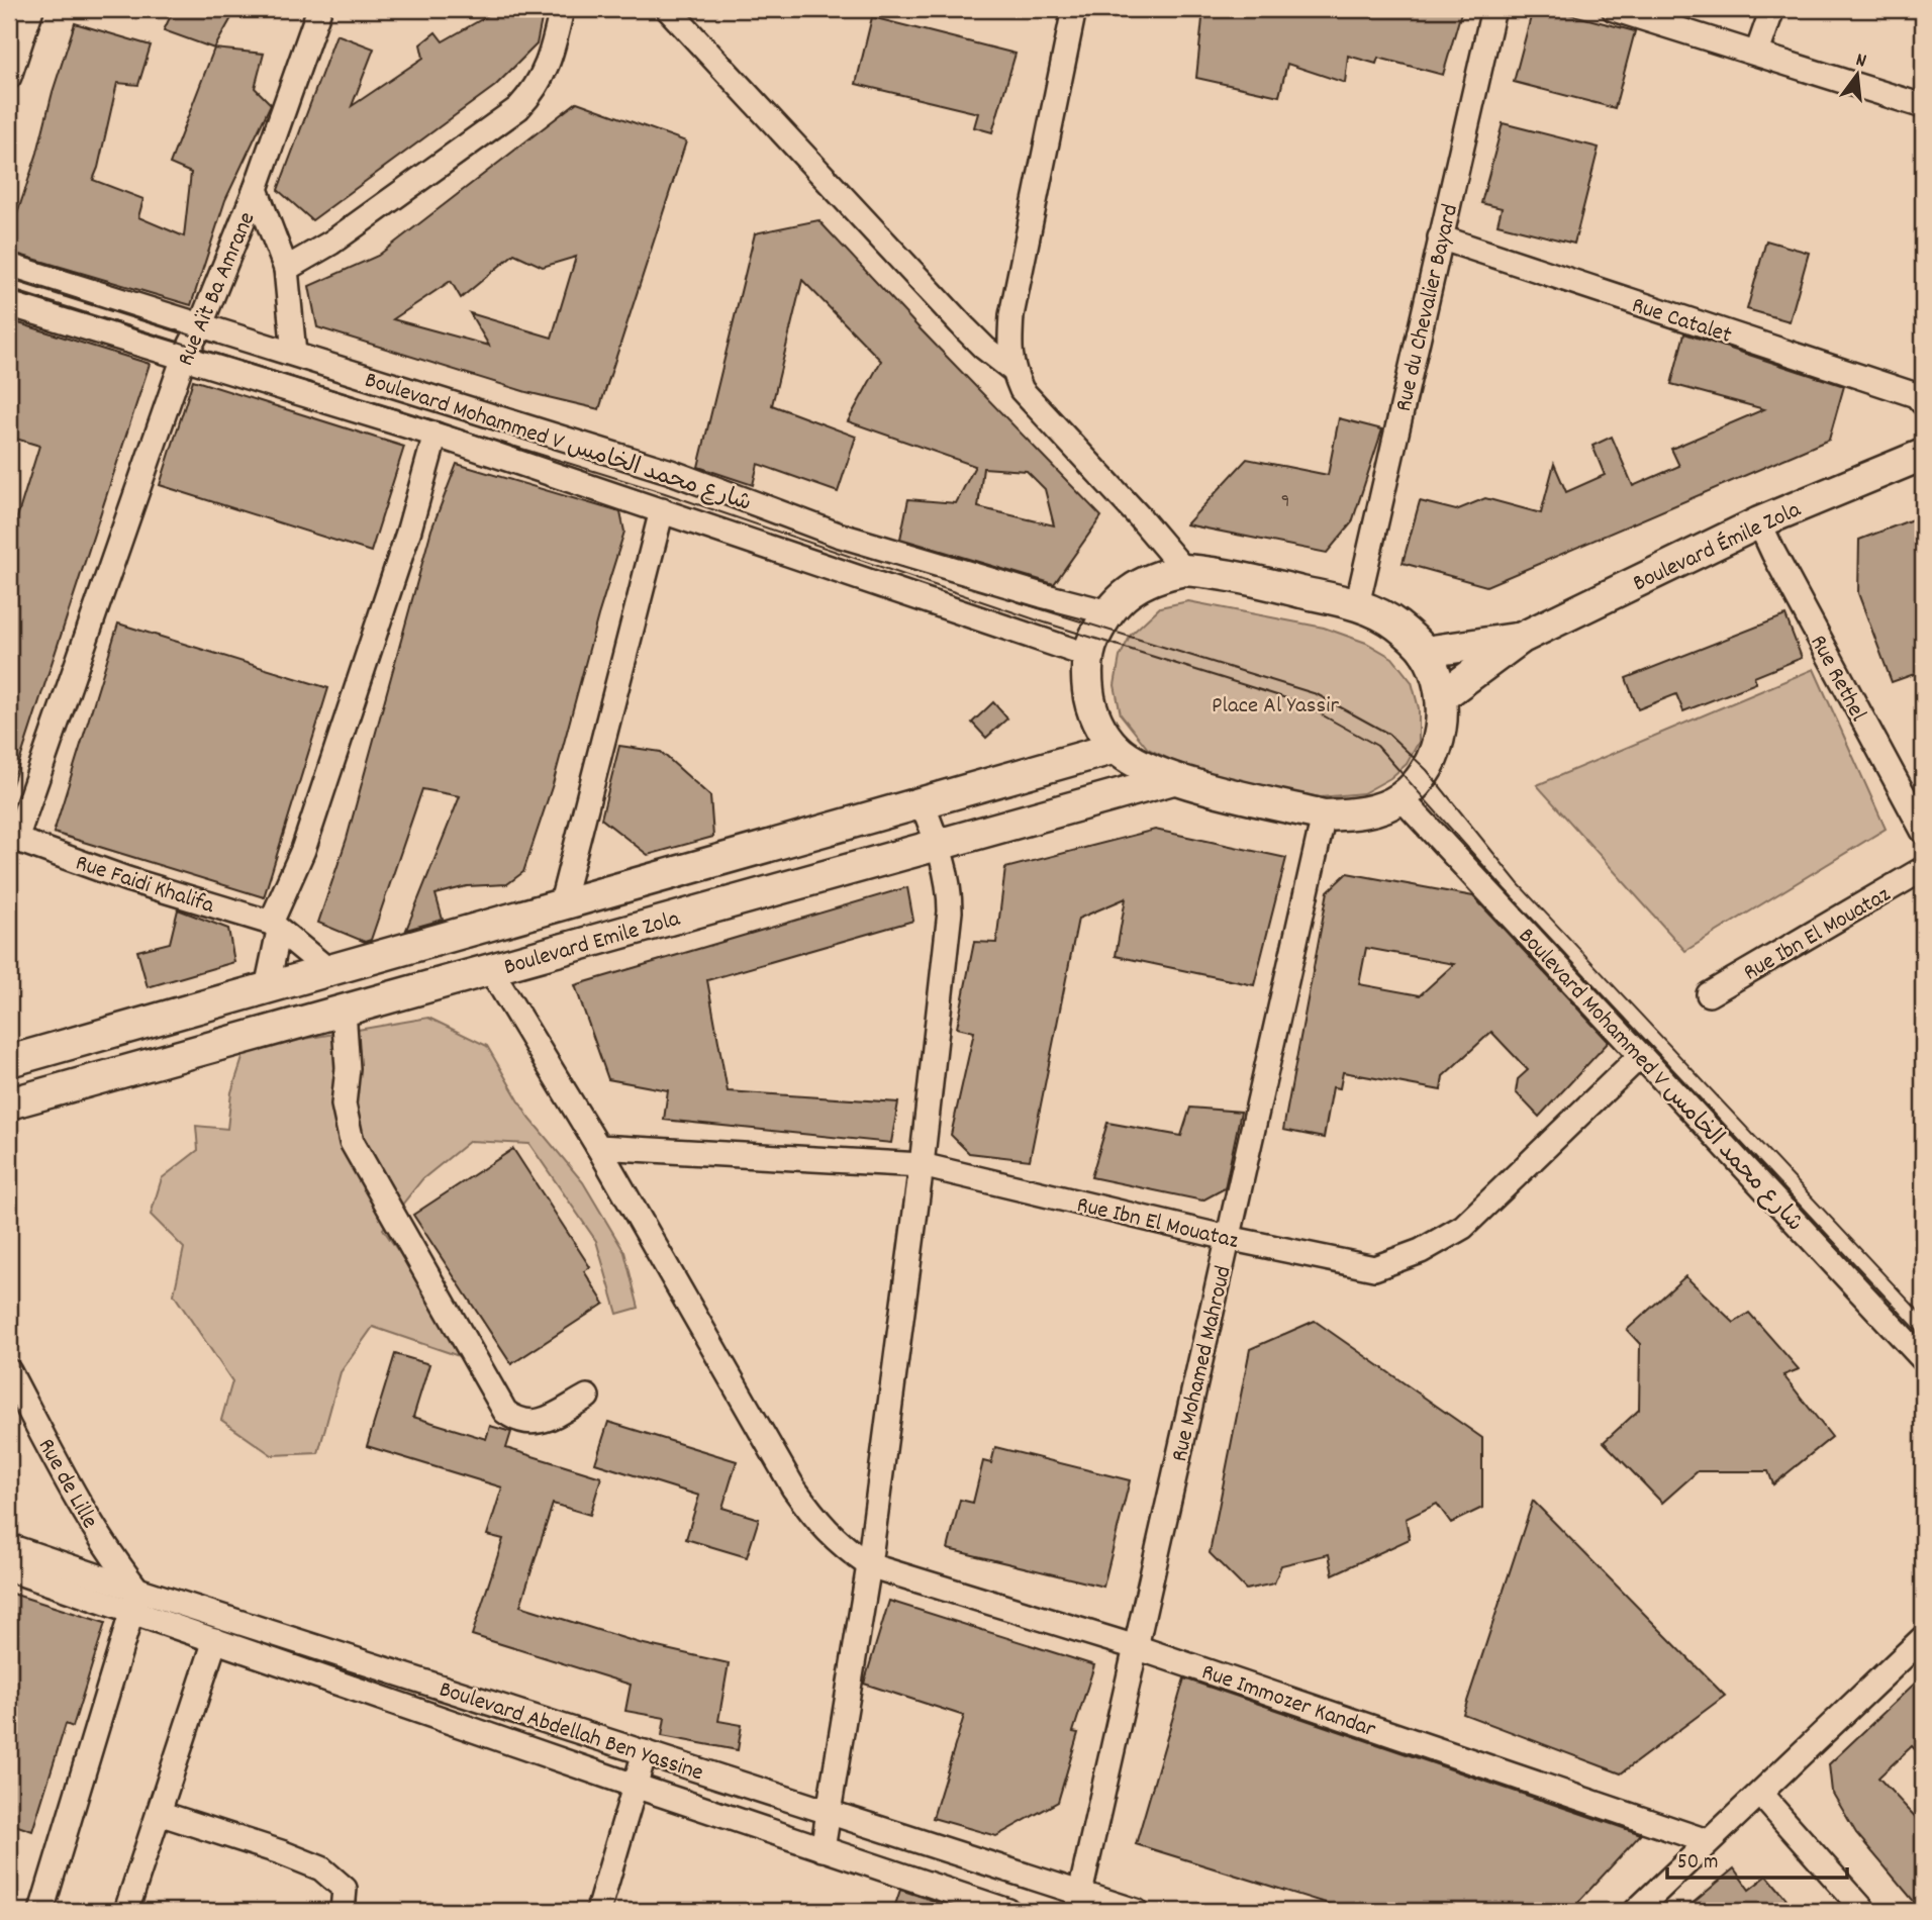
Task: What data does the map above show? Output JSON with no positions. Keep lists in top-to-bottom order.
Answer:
{
  "streets": {
    "main road": ["Boulevard Émile Zola", "Boulevard Emile Zola"],
    "street": [
      "Rue Aït Ba Amrane",
      "Rue du Chevalier Bayard",
      "Rue Catalet",
      "Boulevard Mohammed V شارع محمد الخامس",
      "Rue Rethel",
      "Rue Faidi Khalifa",
      "Rue Ibn El Mouataz",
      "Rue Mohamed Mahroud",
      "Rue de Lille",
      "Rue Immozer Kandar",
      "Boulevard Abdellah Ben Yassine"
    ]
  },
  "crossings": [
    ["Rue Aït Ba Amrane", "Boulevard Mohammed V شارع محمد الخامس"],
    ["Rue Aït Ba Amrane", "Rue Faidi Khalifa"],
    ["Rue du Chevalier Bayard", "Rue Catalet"],
    ["Boulevard Mohammed V شارع محمد الخامس", "Rue Ibn El Mouataz"],
    ["Boulevard Émile Zola", "Rue Rethel"],
    ["Rue Faidi Khalifa", "Boulevard Emile Zola"],
    ["Rue Ibn El Mouataz", "Rue Mohamed Mahroud"],
    ["Rue Ibn El Mouataz", "Rue Immozer Kandar"],
    ["Boulevard Emile Zola", "Rue Immozer Kandar"],
    ["Rue Mohamed Mahroud", "Rue Immozer Kandar"],
    ["Rue Mohamed Mahroud", "Boulevard Abdellah Ben Yassine"],
    ["Rue de Lille", "Boulevard Abdellah Ben Yassine"]
  ],
  "parks": ["Place Al Yassir"],
  "house_numbers": ["9"],
  "scale_bar": "50 m",
  "north": "top"
}
